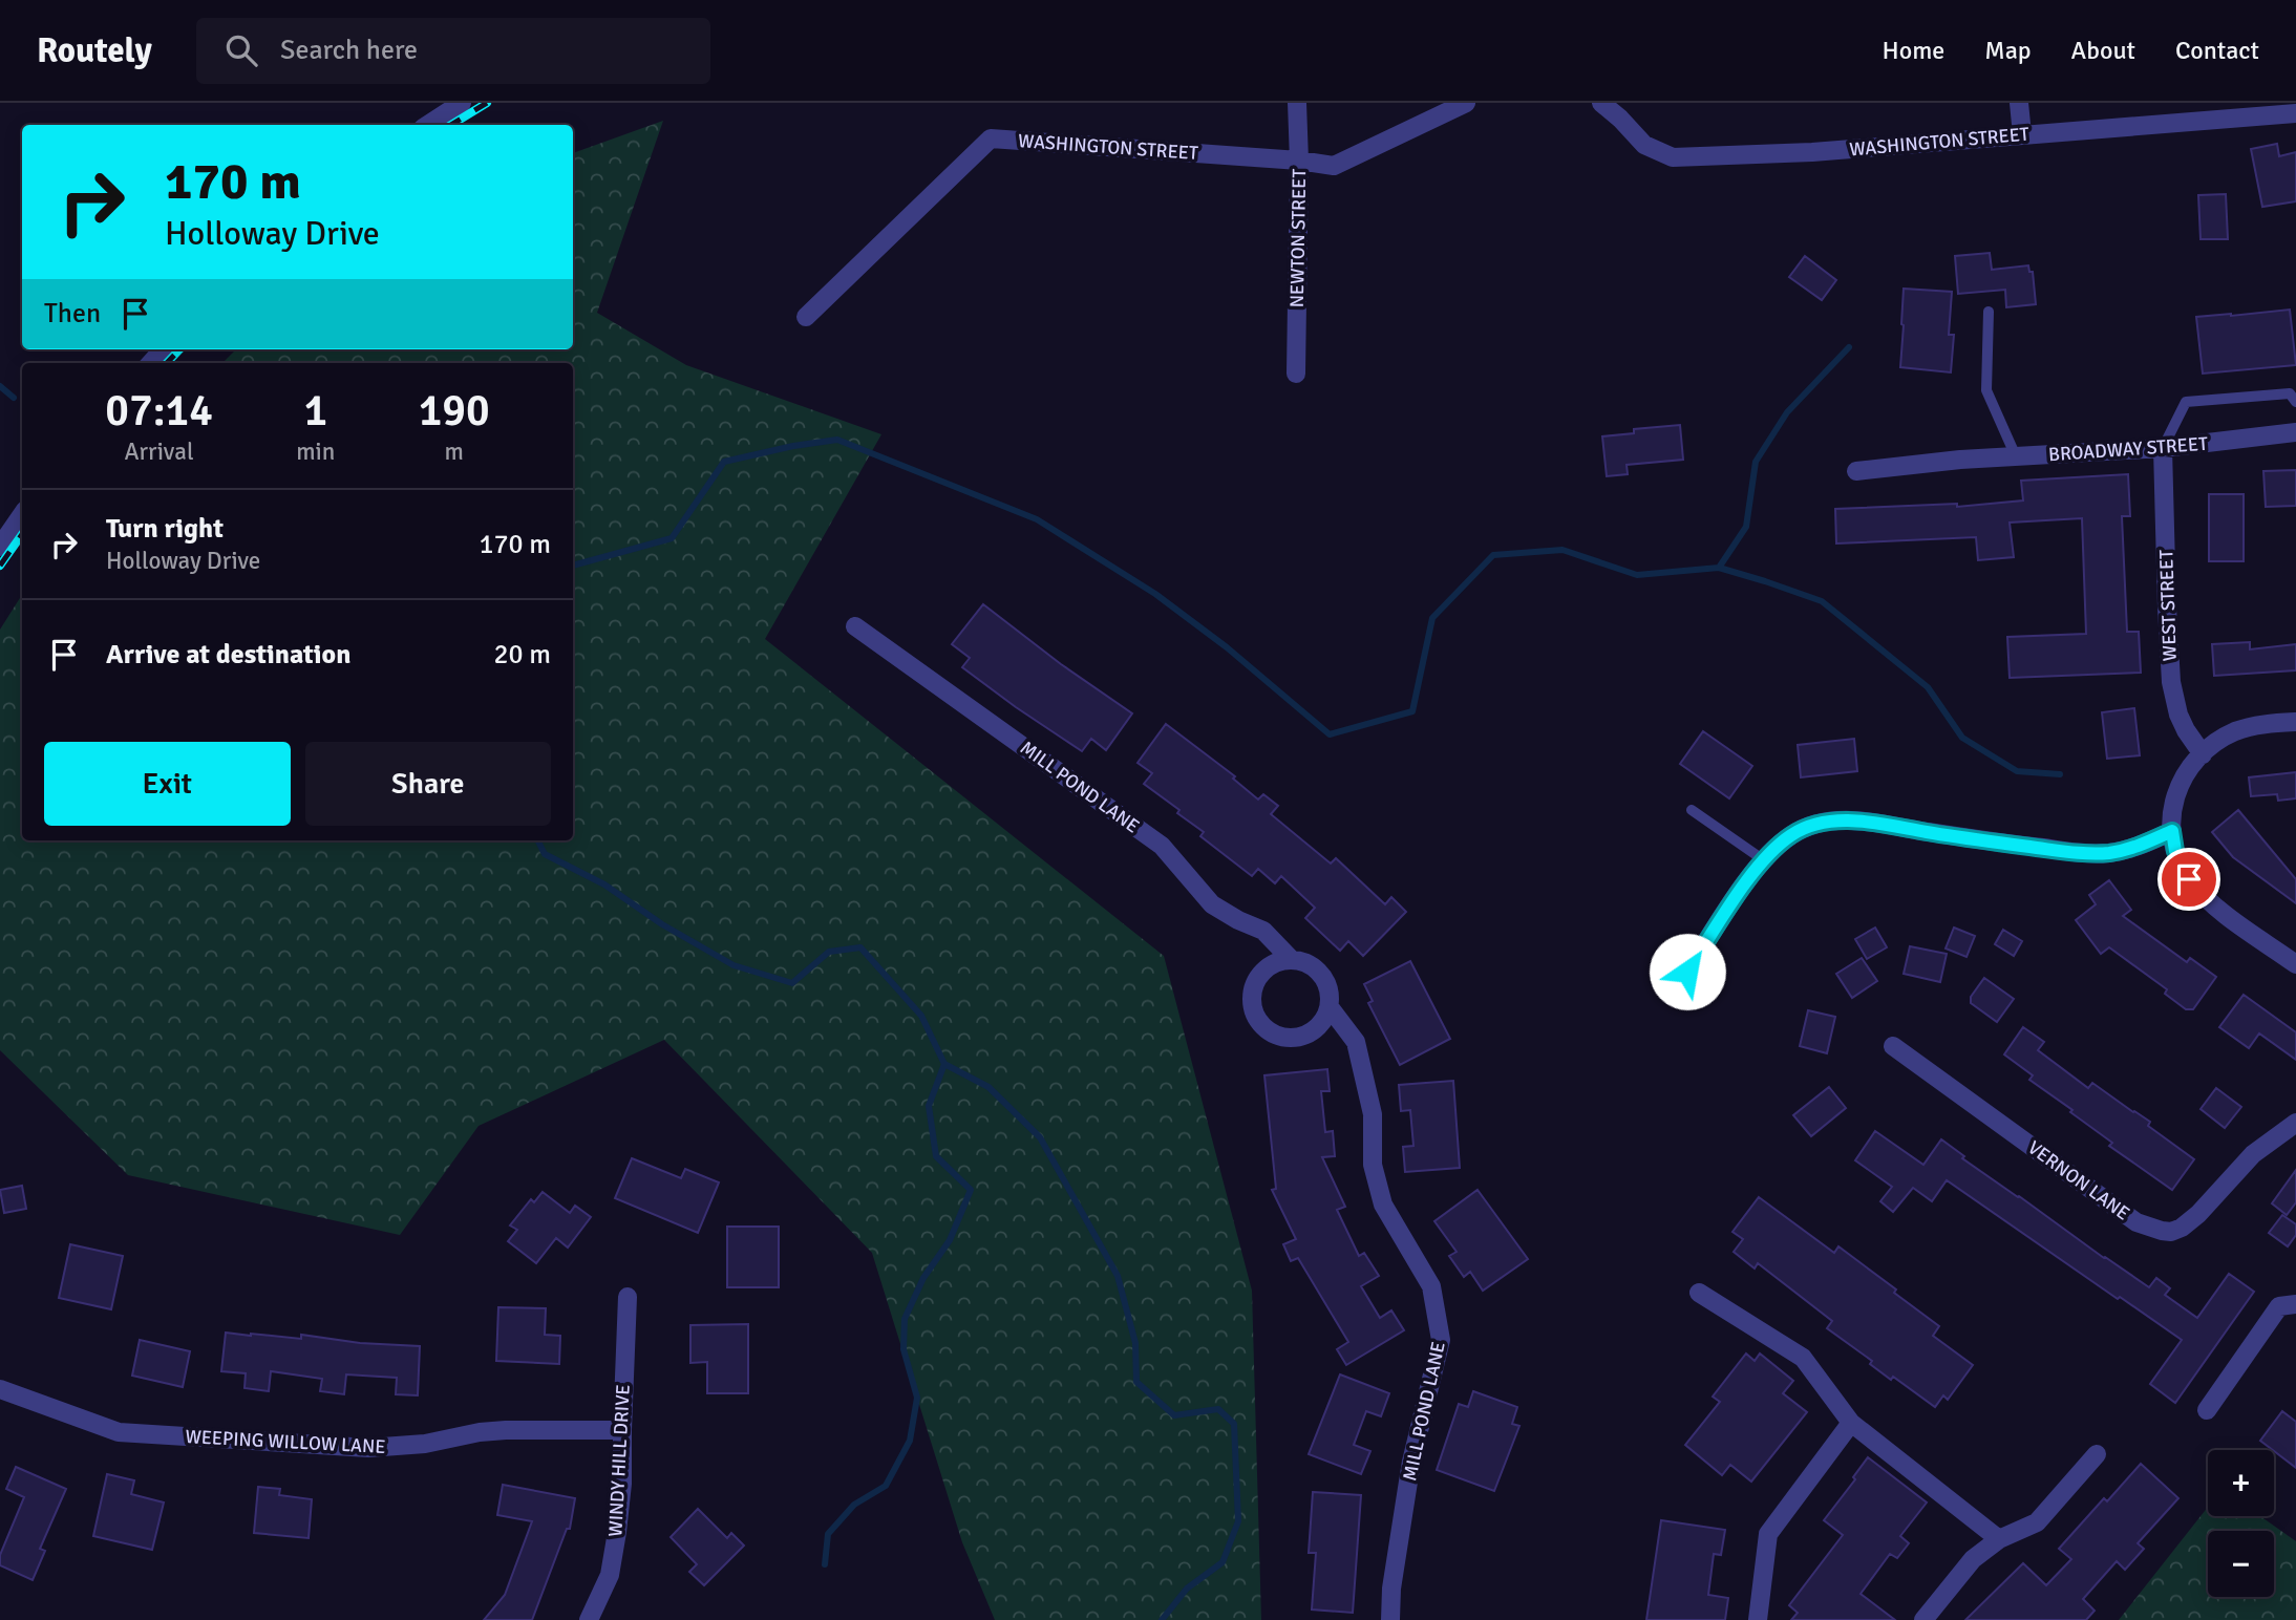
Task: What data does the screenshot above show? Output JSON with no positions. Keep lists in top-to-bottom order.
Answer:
{
  "streets": {
    "street": [
      "WASHINGTON STREET",
      "NEWTON STREET",
      "BROADWAY STREET",
      "WEST STREET",
      "MILL POND LANE",
      "VERNON LANE",
      "WEEPING WILLOW LANE",
      "WINDY HILL DRIVE"
    ]
  },
  "crossings": [
    ["WASHINGTON STREET", "NEWTON STREET"],
    ["BROADWAY STREET", "WEST STREET"],
    ["WEEPING WILLOW LANE", "WINDY HILL DRIVE"]
  ],
  "page": {
    "header": "Routely",
    "search": "Search here",
    "nav": [
      "Home",
      "Map",
      "About",
      "Contact"
    ],
    "turn": ["170 m", "Holloway Drive"],
    "then": "Then",
    "eta": [
      "07:14",
      "Arrival",
      "1",
      "min",
      "190",
      "m"
    ],
    "list": [
      {
        "name": "Turn right",
        "note": "Holloway Drive",
        "value": "170 m"
      },
      {
        "name": "Arrive at destination",
        "value": "20 m"
      }
    ],
    "buttons": ["Exit", "Share"],
    "map_buttons": ["+", "−"]
  }
}
